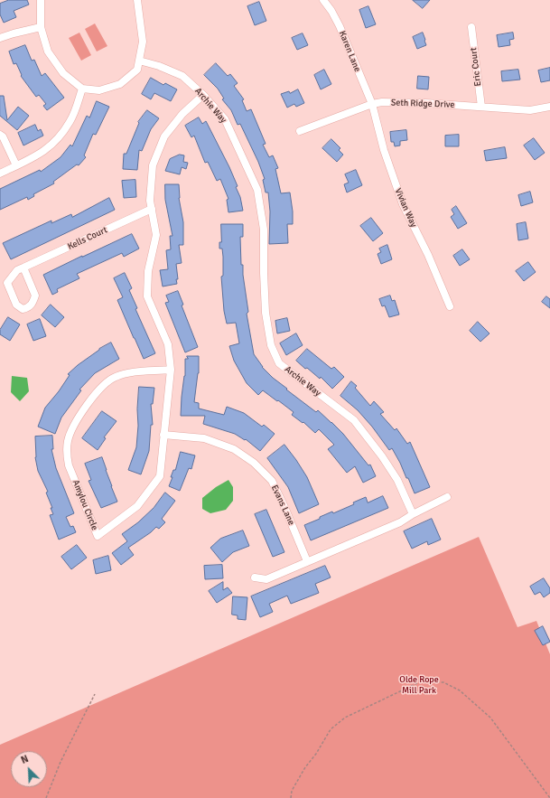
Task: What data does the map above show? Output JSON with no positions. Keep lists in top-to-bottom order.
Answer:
{
  "streets": {
    "street": [
      "Karen Lane",
      "Eric Court",
      "Seth Ridge Drive",
      "Archie Way",
      "Vivian Way",
      "Kells Court",
      "Amylou Circle",
      "Evans Lane"
    ]
  },
  "crossings": [
    ["Karen Lane", "Seth Ridge Drive"],
    ["Karen Lane", "Vivian Way"],
    ["Eric Court", "Seth Ridge Drive"],
    ["Seth Ridge Drive", "Vivian Way"],
    ["Archie Way", "Amylou Circle"],
    ["Kells Court", "Amylou Circle"],
    ["Amylou Circle", "Evans Lane"]
  ],
  "parks": ["Olde Rope Mill Park"],
  "north": "top left"
}
